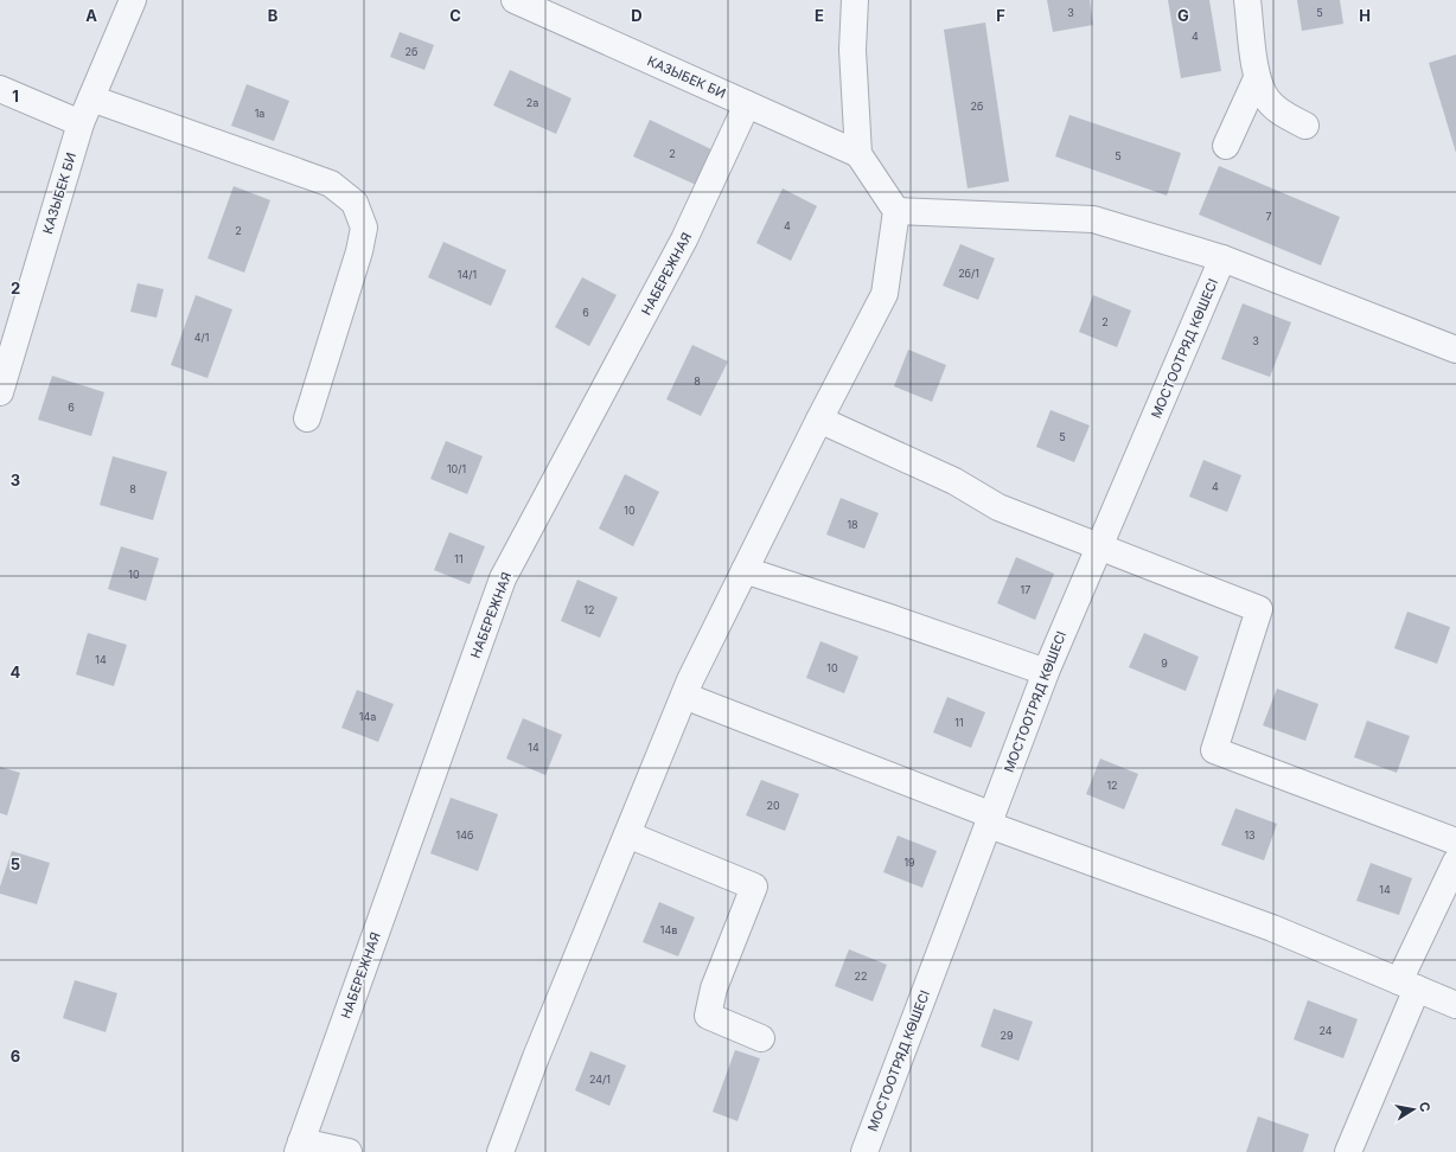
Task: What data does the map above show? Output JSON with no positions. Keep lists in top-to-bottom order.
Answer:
{
  "streets": {
    "street": ["КАЗЫБЕК БИ", "НАБЕРЕЖНАЯ", "МОСТООТРЯД КӨШЕСІ"]
  },
  "crossings": [
    ["КАЗЫБЕК БИ", "НАБЕРЕЖНАЯ"]
  ],
  "house_numbers": [
    "3",
    "5",
    "4",
    "2б",
    "2а",
    "2б",
    "1а",
    "2",
    "5",
    "7",
    "4",
    "2",
    "2б/1",
    "14/1",
    "6",
    "2",
    "4/1",
    "3",
    "8",
    "6",
    "5",
    "10/1",
    "4",
    "8",
    "10",
    "18",
    "11",
    "10",
    "17",
    "12",
    "14",
    "9",
    "10",
    "14а",
    "11",
    "14",
    "12",
    "20",
    "14б",
    "13",
    "19",
    "14",
    "14в",
    "22",
    "24",
    "29",
    "24/1"
  ],
  "north": "right",
  "grid": {
    "columns": [
      "A",
      "B",
      "C",
      "D",
      "E",
      "F",
      "G",
      "H"
    ],
    "rows": [
      "1",
      "2",
      "3",
      "4",
      "5",
      "6"
    ]
  }
}
